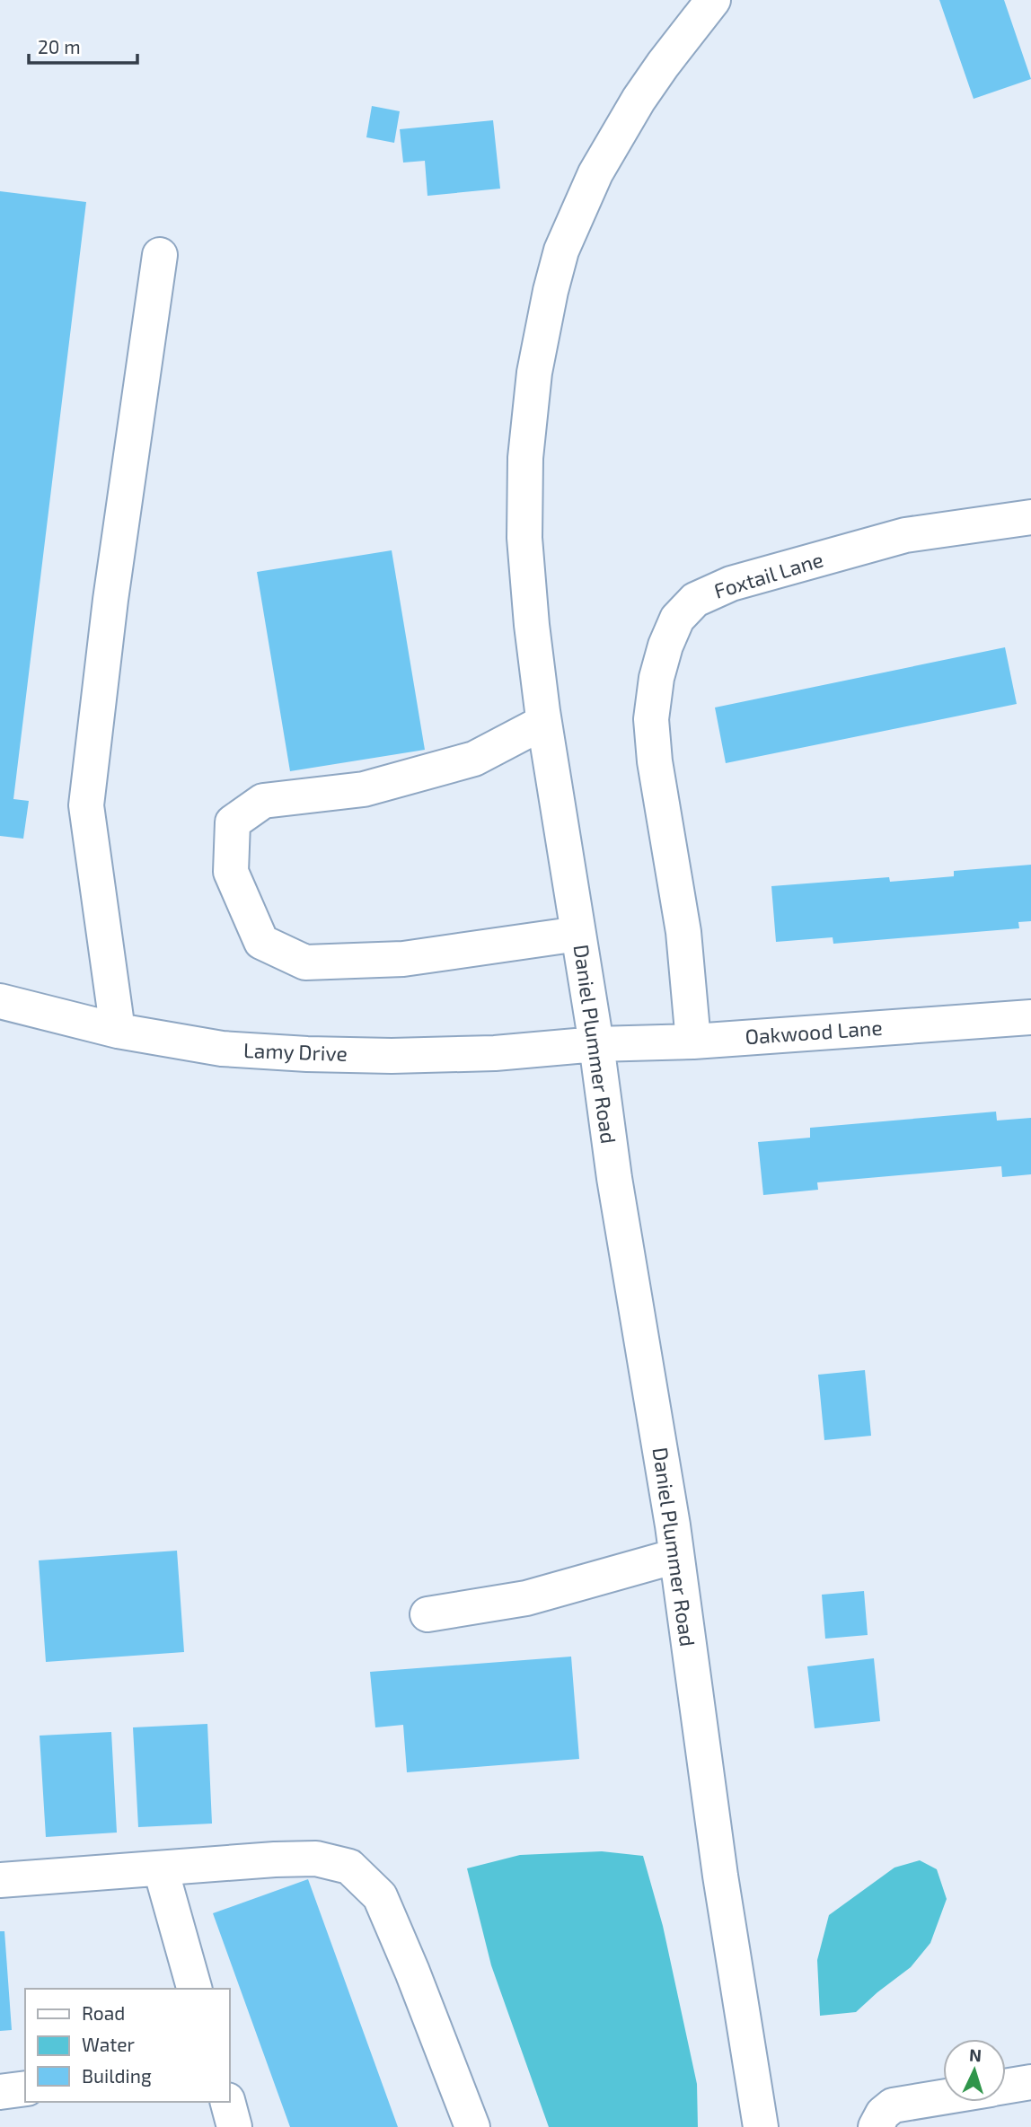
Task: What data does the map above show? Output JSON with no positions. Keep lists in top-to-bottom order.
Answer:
{
  "streets": {
    "street": [
      "Foxtail Lane",
      "Oakwood Lane",
      "Daniel Plummer Road",
      "Lamy Drive"
    ]
  },
  "crossings": [
    ["Foxtail Lane", "Oakwood Lane"],
    ["Oakwood Lane", "Daniel Plummer Road"],
    ["Oakwood Lane", "Lamy Drive"],
    ["Daniel Plummer Road", "Lamy Drive"]
  ],
  "legend": ["Road", "Water", "Building"],
  "scale_bar": "20 m",
  "north": "top"
}
